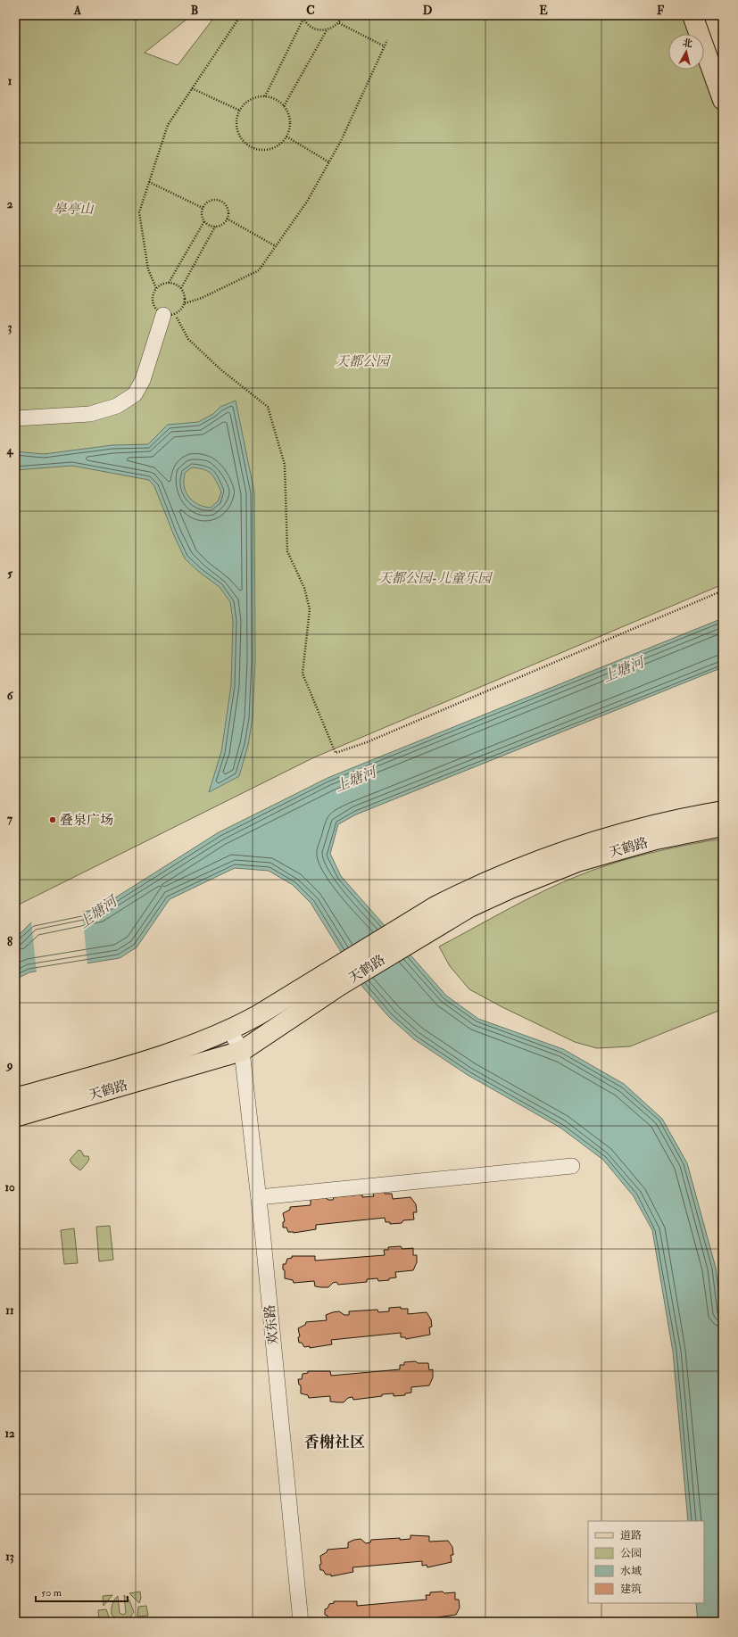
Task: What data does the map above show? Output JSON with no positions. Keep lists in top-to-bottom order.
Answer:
{
  "streets": {
    "main road": ["天鹤路"],
    "street": ["欢东路"]
  },
  "crossings": [
    ["天鹤路", "欢东路"]
  ],
  "districts": ["香榭社区"],
  "water": ["上塘河"],
  "parks": ["皋亭山", "天都公园", "天都公园-儿童乐园"],
  "places": ["叠泉广场"],
  "legend": [
    "道路",
    "公园",
    "水域",
    "建筑"
  ],
  "scale_bar": "50 m",
  "north": "top",
  "grid": {
    "columns": [
      "A",
      "B",
      "C",
      "D",
      "E",
      "F"
    ],
    "rows": [
      "1",
      "2",
      "3",
      "4",
      "5",
      "6",
      "7",
      "8",
      "9",
      "10",
      "11",
      "12",
      "13"
    ]
  }
}
